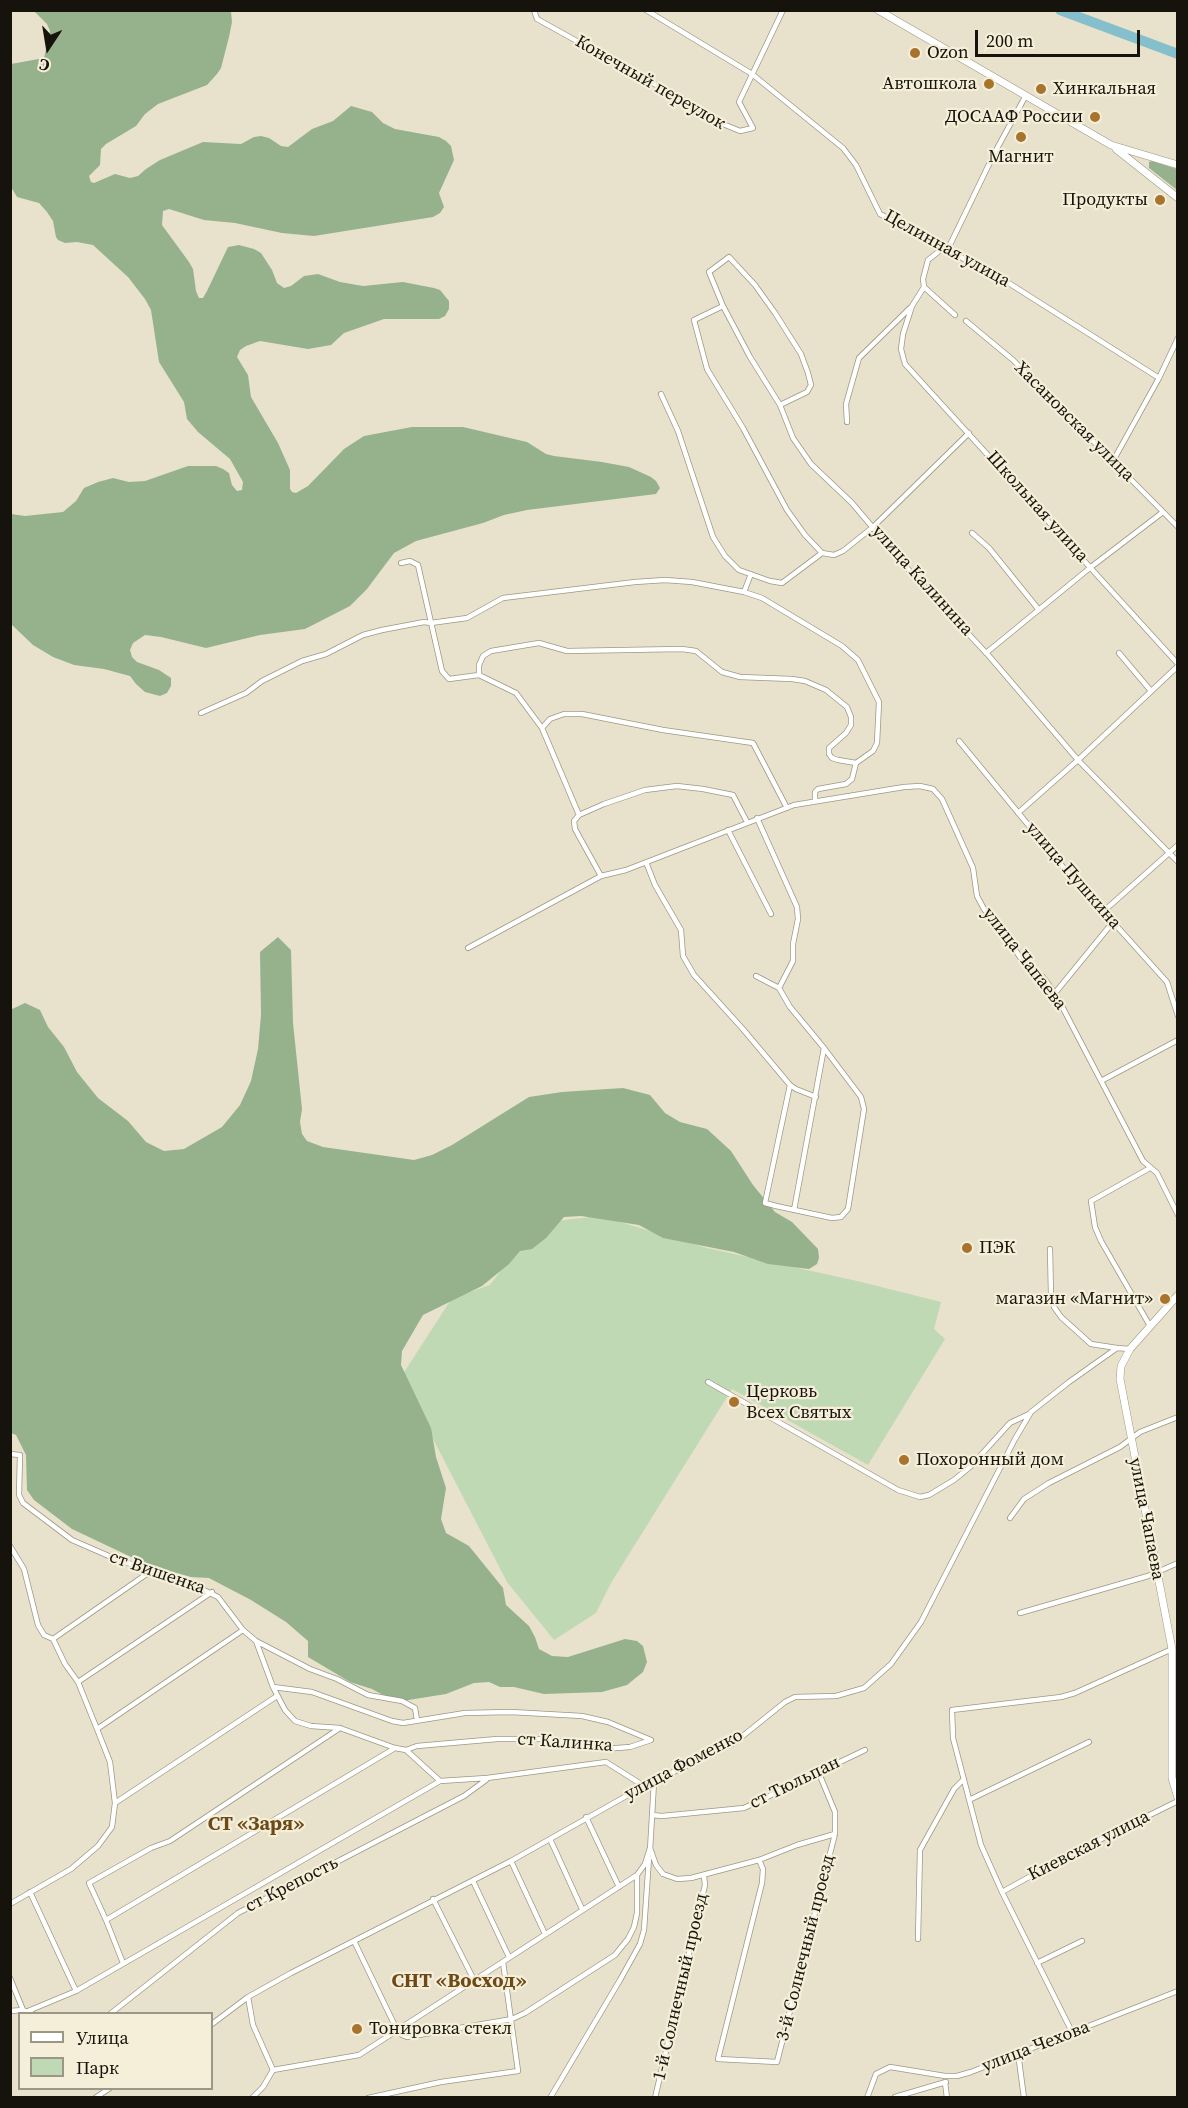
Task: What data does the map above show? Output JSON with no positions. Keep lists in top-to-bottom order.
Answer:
{
  "streets": {
    "main road": ["улица Чапаева"],
    "street": [
      "Конечный переулок",
      "Целинная улица",
      "Хасановская улица",
      "Школьная улица",
      "улица Калинина",
      "улица Пушкина",
      "ст Вишенка",
      "ст Калинка",
      "улица Фоменко",
      "ст Тюльпан",
      "Киевская улица",
      "ст Крепость",
      "3-й Солнечный проезд",
      "1-й Солнечный проезд",
      "улица Чехова"
    ]
  },
  "crossings": [
    ["Конечный переулок", "Целинная улица"],
    ["улица Чапаева", "Киевская улица"],
    ["ст Вишенка", "ст Калинка"]
  ],
  "districts": ["СТ «Заря»", "СНТ «Восход»"],
  "places": [
    "Ozon",
    "Автошкола",
    "Хинкальная",
    "ДОСААФ России",
    "Магнит",
    "Продукты",
    "ПЭК",
    "магазин «Магнит»",
    "Церковь Всех Святых",
    "Похоронный дом",
    "Тонировка стекл"
  ],
  "legend": ["Улица", "Парк"],
  "scale_bar": "200 m",
  "north": "bottom"
}
